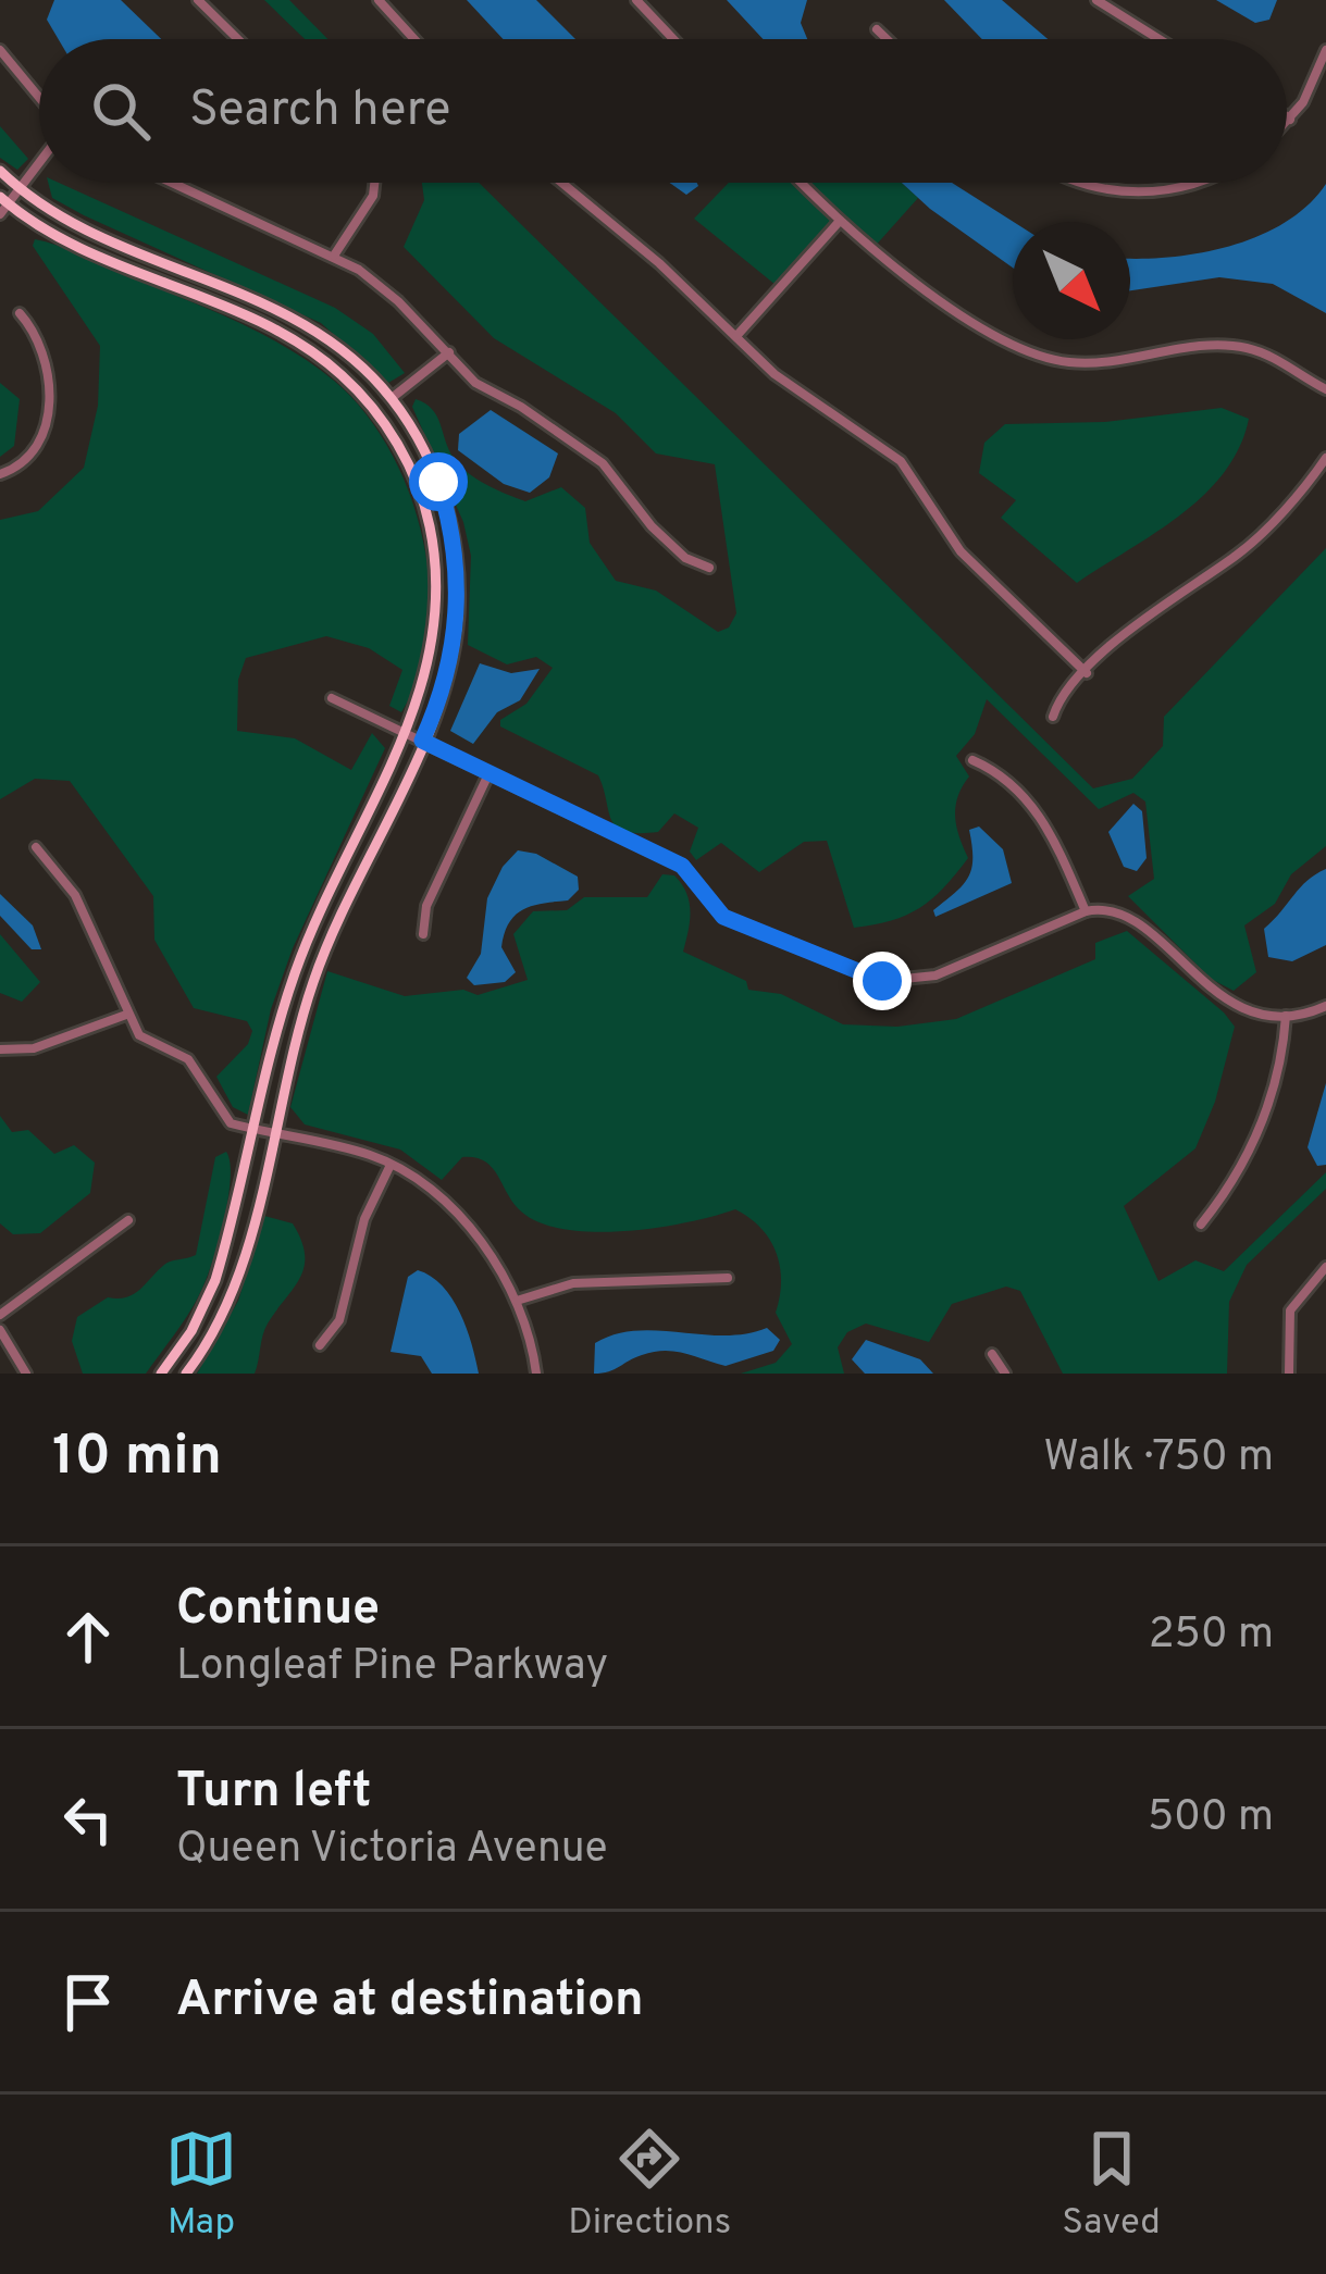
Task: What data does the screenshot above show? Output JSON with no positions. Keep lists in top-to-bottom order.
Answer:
{
  "north": "bottom right",
  "page": {
    "search": "Search here",
    "heading": ["10 min", "Walk · 750 m"],
    "list": [
      ["Continue", "Longleaf Pine Parkway", "250 m"],
      ["Turn left", "Queen Victoria Avenue", "500 m"],
      "Arrive at destination"
    ],
    "nav": ["Map", "Directions", "Saved"]
  }
}
